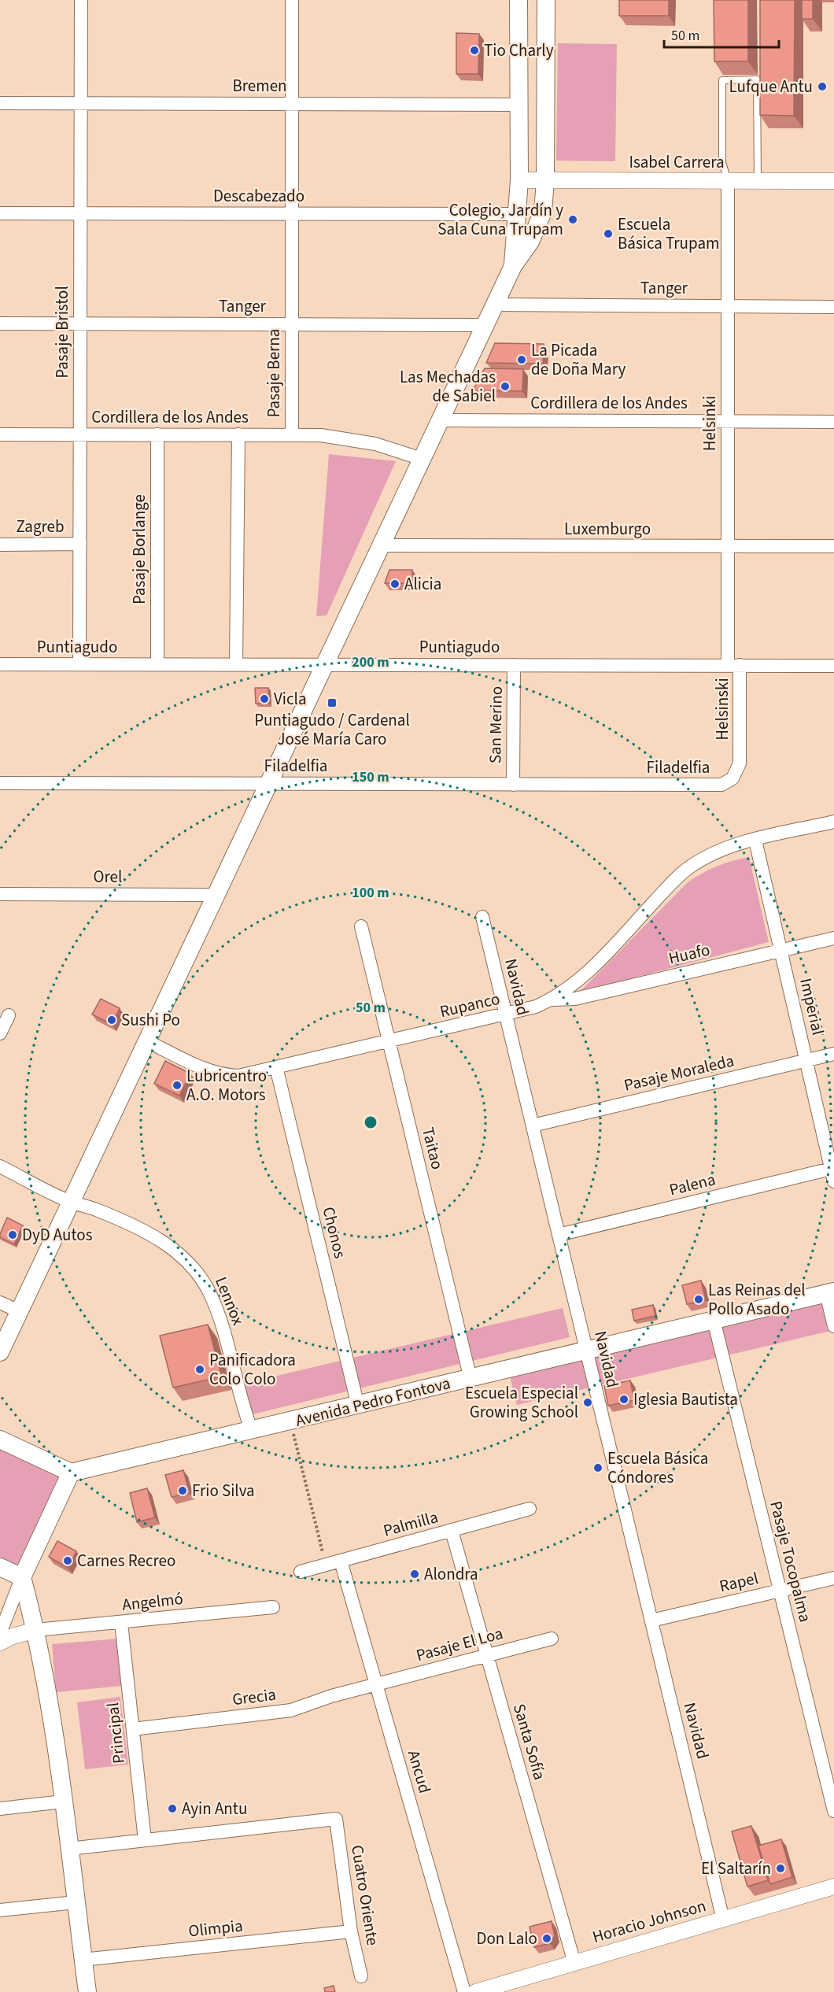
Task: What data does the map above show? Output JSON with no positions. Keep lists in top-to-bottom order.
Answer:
{
  "streets": {
    "main road": ["Avenida Pedro Fontova"],
    "street": [
      "Bremen",
      "Isabel Carrera",
      "Descabezado",
      "Tanger",
      "Pasaje Bristol",
      "Pasaje Berna",
      "Cordillera de los Andes",
      "Helsinki",
      "Zagreb",
      "Luxemburgo",
      "Pasaje Borlange",
      "Puntiagudo",
      "Helsinski",
      "San Merino",
      "Filadelfia",
      "Orel",
      "Huafo",
      "Navidad",
      "Rupanco",
      "Imperial",
      "Pasaje Moraleda",
      "Taitao",
      "Palena",
      "Chonos",
      "Lennox",
      "Palmilla",
      "Pasaje Tocopalma",
      "Rapel",
      "Angelmó",
      "Pasaje El Loa",
      "Grecia",
      "Principal",
      "Santa Sofía",
      "Ancud",
      "Cuatro Oriente",
      "Horacio Johnson",
      "Olimpia"
    ]
  },
  "crossings": [
    ["Bremen", "Pasaje Bristol"],
    ["Bremen", "Pasaje Berna"],
    ["Isabel Carrera", "Helsinki"],
    ["Descabezado", "Pasaje Bristol"],
    ["Descabezado", "Pasaje Berna"],
    ["Tanger", "Pasaje Bristol"],
    ["Tanger", "Pasaje Berna"],
    ["Tanger", "Helsinki"],
    ["Pasaje Bristol", "Cordillera de los Andes"],
    ["Pasaje Bristol", "Zagreb"],
    ["Pasaje Bristol", "Puntiagudo"],
    ["Pasaje Berna", "Cordillera de los Andes"],
    ["Cordillera de los Andes", "Helsinki"],
    ["Cordillera de los Andes", "Pasaje Borlange"],
    ["Helsinki", "Luxemburgo"],
    ["Helsinki", "Puntiagudo"],
    ["Helsinki", "Helsinski"],
    ["Pasaje Borlange", "Puntiagudo"],
    ["Puntiagudo", "Helsinski"],
    ["Puntiagudo", "San Merino"],
    ["Helsinski", "Filadelfia"],
    ["San Merino", "Filadelfia"],
    ["Huafo", "Rupanco"],
    ["Huafo", "Imperial"],
    ["Navidad", "Rupanco"],
    ["Navidad", "Pasaje Moraleda"],
    ["Navidad", "Palena"],
    ["Navidad", "Avenida Pedro Fontova"],
    ["Navidad", "Rapel"],
    ["Navidad", "Horacio Johnson"],
    ["Rupanco", "Imperial"],
    ["Rupanco", "Taitao"],
    ["Rupanco", "Chonos"],
    ["Imperial", "Pasaje Moraleda"],
    ["Imperial", "Palena"],
    ["Taitao", "Avenida Pedro Fontova"],
    ["Chonos", "Avenida Pedro Fontova"],
    ["Lennox", "Avenida Pedro Fontova"],
    ["Avenida Pedro Fontova", "Pasaje Tocopalma"],
    ["Palmilla", "Santa Sofía"],
    ["Palmilla", "Ancud"],
    ["Pasaje Tocopalma", "Rapel"],
    ["Angelmó", "Principal"],
    ["Pasaje El Loa", "Grecia"],
    ["Pasaje El Loa", "Santa Sofía"],
    ["Pasaje El Loa", "Ancud"],
    ["Grecia", "Principal"],
    ["Grecia", "Ancud"],
    ["Principal", "Cuatro Oriente"],
    ["Santa Sofía", "Horacio Johnson"],
    ["Cuatro Oriente", "Olimpia"]
  ],
  "places": {
    "other": [
      "Tio Charly",
      "Lufque Antu",
      "Colegio, Jardín y Sala Cuna Trupam",
      "Escuela Básica Trupam",
      "La Picada de Doña Mary",
      "Las Mechadas de Sabiel",
      "Alicia",
      "Vicla",
      "Sushi Po",
      "Lubricentro A.O. Motors",
      "DyD Autos",
      "Las Reinas del Pollo Asado",
      "Panificadora Colo Colo",
      "Iglesia Bautista",
      "Escuela Especial Growing School",
      "Escuela Básica Cóndores",
      "Frio Silva",
      "Carnes Recreo",
      "Alondra",
      "Ayin Antu",
      "El Saltarín",
      "Don Lalo"
    ],
    "transit": ["Puntiagudo / Cardenal José María Caro"]
  },
  "scale_bar": "50 m",
  "rings": [
    "200 m",
    "150 m",
    "100 m",
    "50 m"
  ]
}
